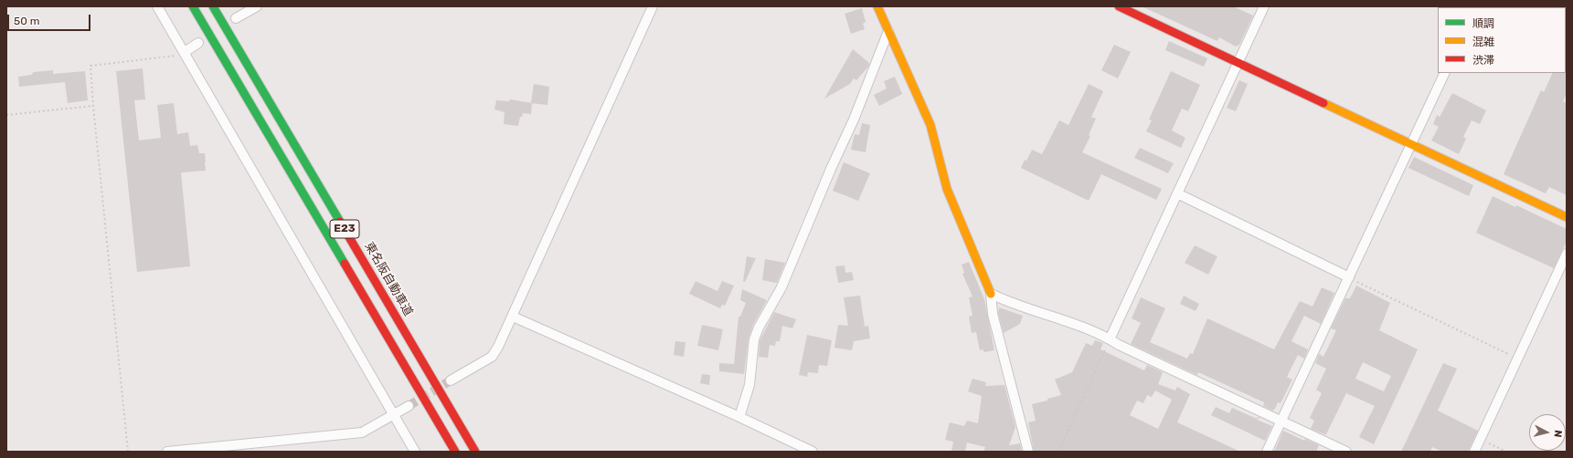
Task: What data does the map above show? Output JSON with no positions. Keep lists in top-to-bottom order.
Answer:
{
  "streets": {
    "main road": ["E23", "東名阪自動車道"]
  },
  "legend": ["順調", "混雑", "渋滞"],
  "scale_bar": "50 m",
  "north": "right"
}
